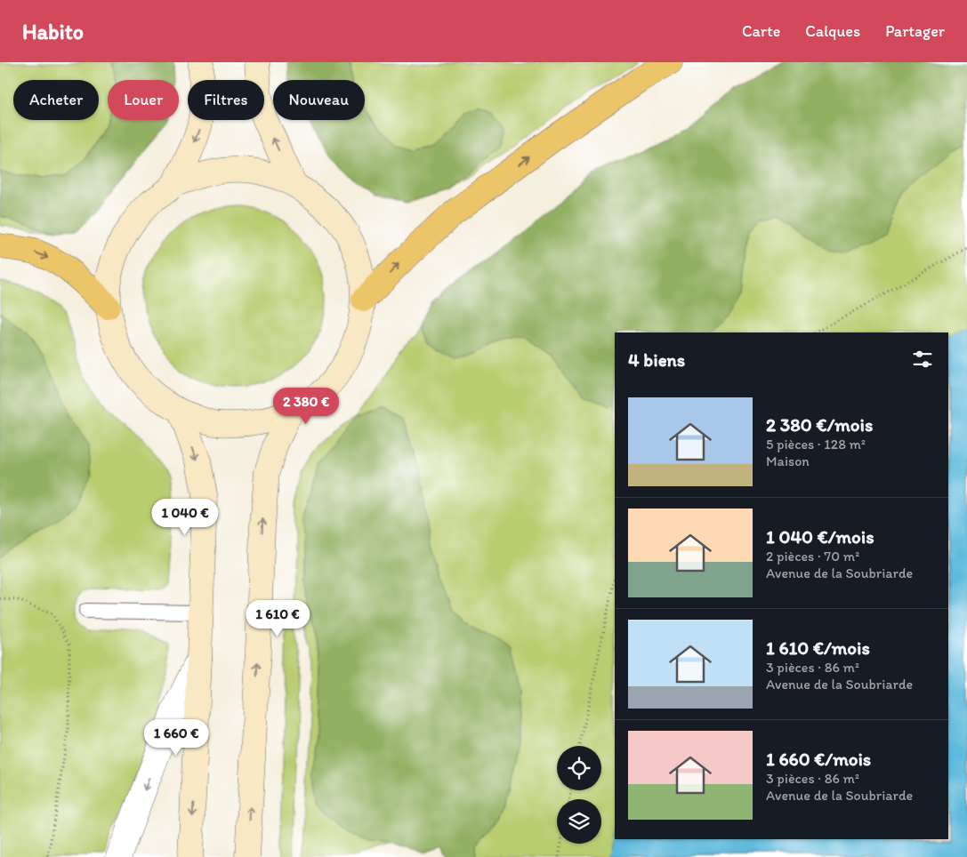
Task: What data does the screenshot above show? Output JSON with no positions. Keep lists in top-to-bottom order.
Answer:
{
  "page": {
    "header": "Habito",
    "nav": ["Carte", "Calques", "Partager"],
    "chip": [
      "Acheter",
      "Louer",
      "Filtres",
      "Nouveau"
    ],
    "heading": "4 biens",
    "list": [
      {
        "name": "2 380 €/mois",
        "note": "5 pièces · 128 m² · Maison"
      },
      {
        "name": "1 040 €/mois",
        "note": "2 pièces · 70 m² · Avenue de la Soubriarde"
      },
      {
        "name": "1 610 €/mois",
        "note": "3 pièces · 86 m² · Avenue de la Soubriarde"
      },
      {
        "name": "1 660 €/mois",
        "note": "3 pièces · 86 m² · Avenue de la Soubriarde"
      }
    ],
    "price": [
      "2 380 €",
      "1 040 €",
      "1 610 €",
      "1 660 €"
    ]
  }
}
